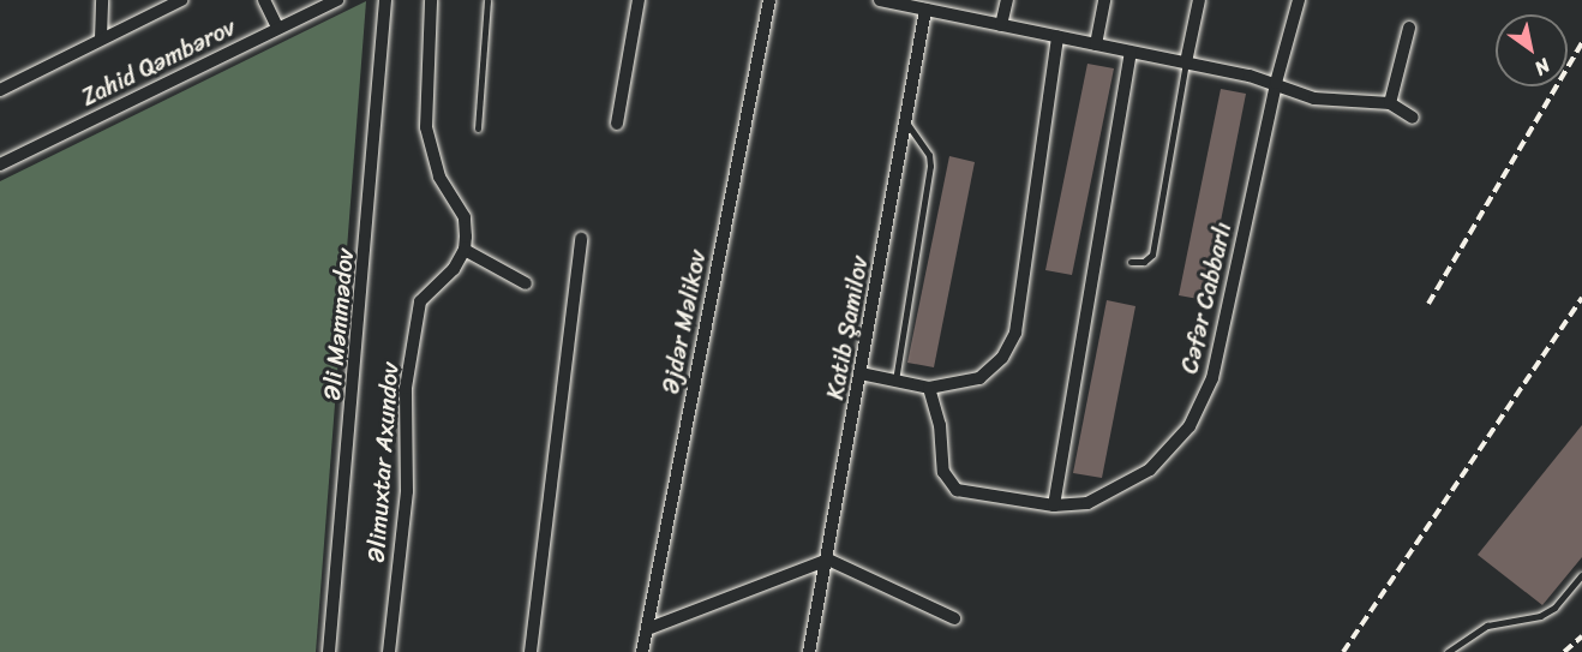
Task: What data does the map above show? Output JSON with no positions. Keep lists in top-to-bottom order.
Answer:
{
  "streets": {
    "street": [
      "Zahid Qəmbərov",
      "Cəfər Cabbarlı",
      "Əjdər Məlikov",
      "Əli Məmmədov",
      "Katib Şamilov",
      "Əlimuxtar Axundov"
    ]
  },
  "north": "bottom right"
}
